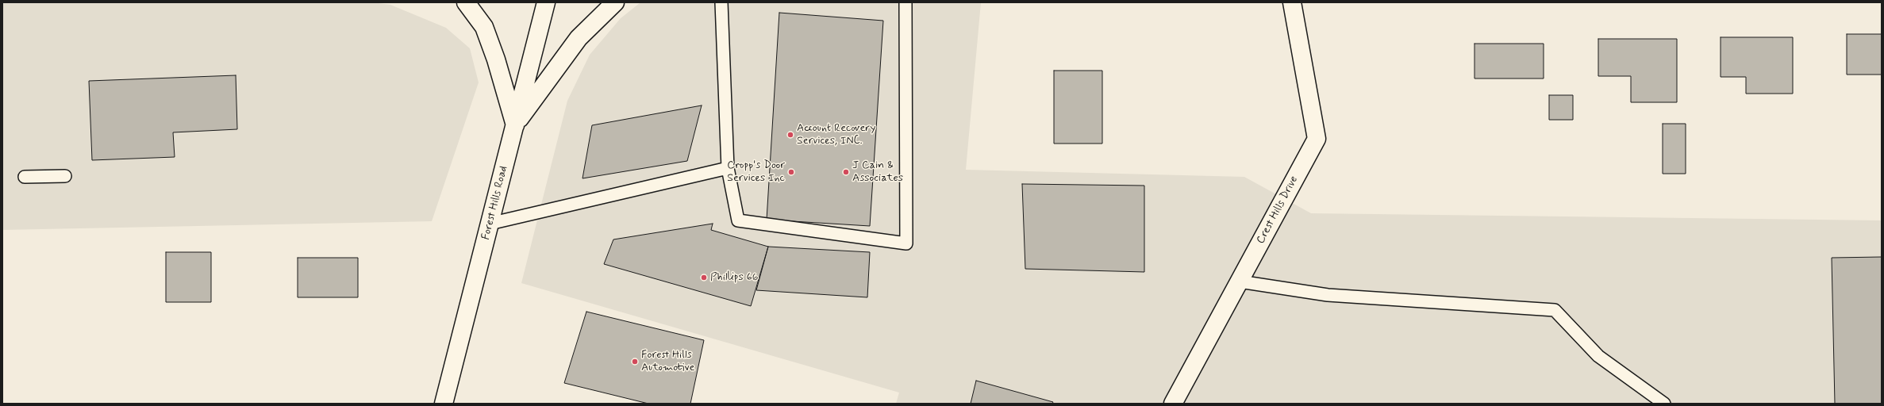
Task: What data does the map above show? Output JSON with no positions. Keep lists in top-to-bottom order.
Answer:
{
  "streets": {
    "street": ["Forest Hills Road", "Crest Hills Drive"]
  },
  "places": [
    "Account Recovery Services, INC.",
    "Cropp's Door Services Inc",
    "J Cain & Associates",
    "Phillips 66",
    "Forest Hills Automotive"
  ]
}
